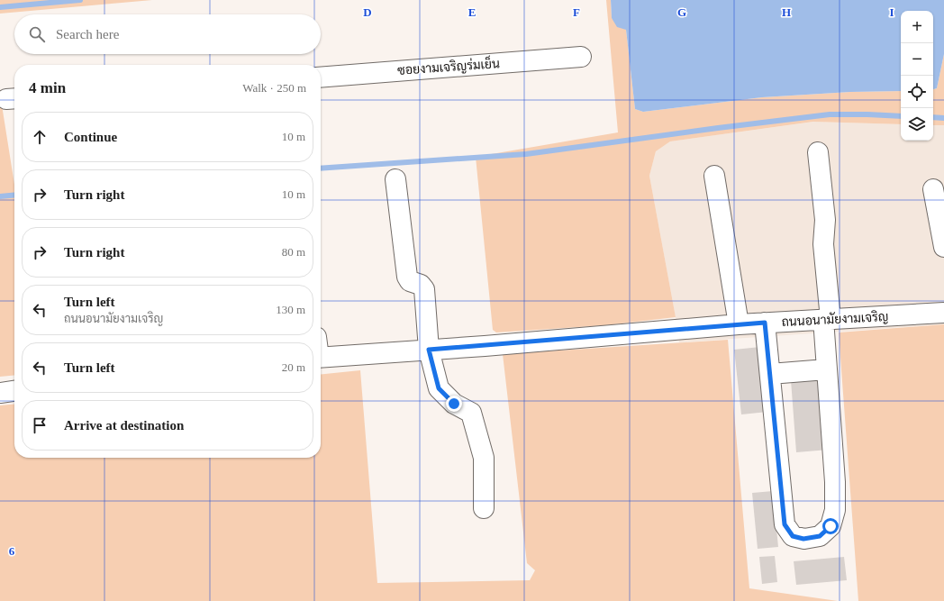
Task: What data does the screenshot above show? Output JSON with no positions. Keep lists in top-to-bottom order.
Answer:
{
  "streets": {
    "street": ["ซอยงามเจริญร่มเย็น", "ถนนอนามัยงามเจริญ"]
  },
  "page": {
    "map_buttons": ["+", "−"],
    "search": "Search here",
    "heading": ["4 min", "Walk · 250 m"],
    "list": [
      ["Continue", "10 m"],
      ["Turn right", "10 m"],
      ["Turn right", "80 m"],
      ["Turn left", "ถนนอนามัยงามเจริญ", "130 m"],
      ["Turn left", "20 m"],
      "Arrive at destination"
    ]
  },
  "grid": {
    "columns": [
      "D",
      "E",
      "F",
      "G",
      "H",
      "I"
    ],
    "rows": ["6"]
  }
}
